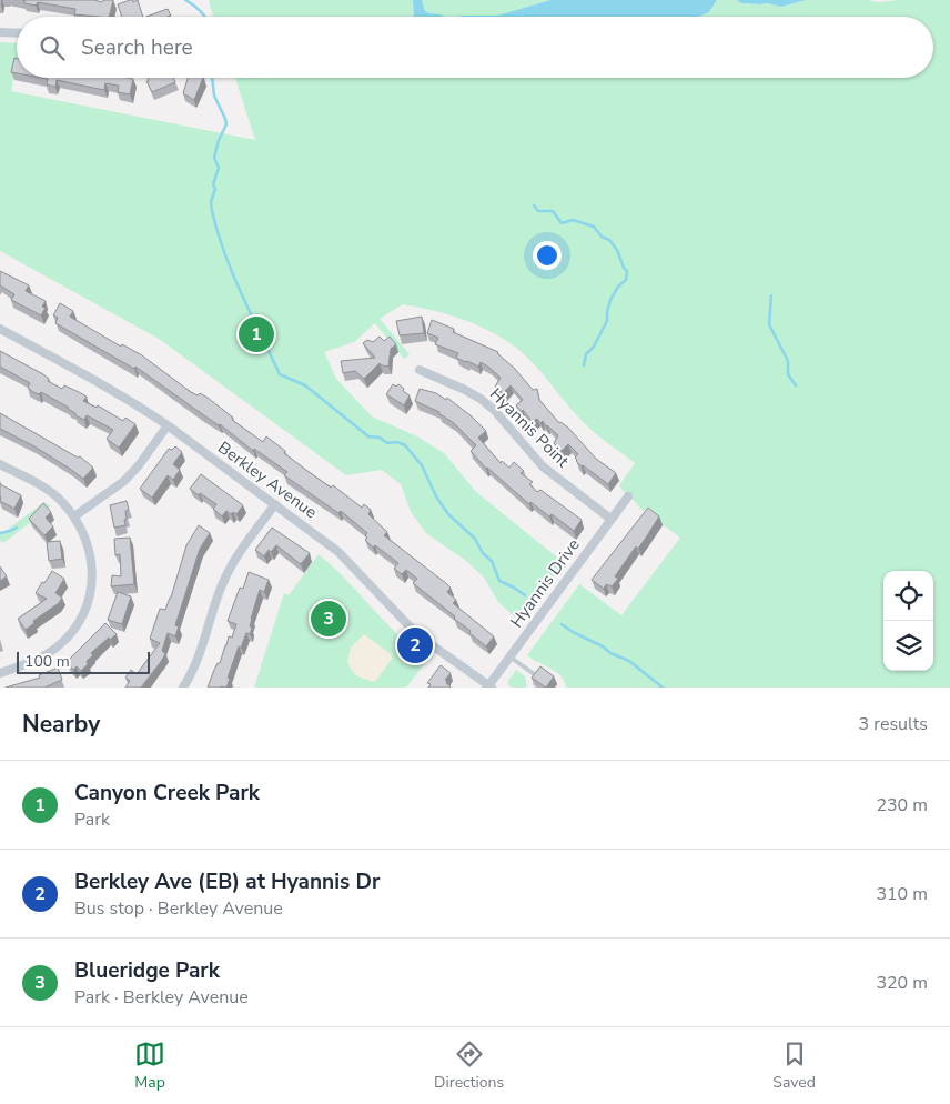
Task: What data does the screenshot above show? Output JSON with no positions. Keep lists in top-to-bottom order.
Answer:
{
  "streets": {
    "street": ["Hyannis Point", "Berkley Avenue", "Hyannis Drive"]
  },
  "crossings": [
    ["Hyannis Point", "Hyannis Drive"],
    ["Berkley Avenue", "Hyannis Drive"]
  ],
  "scale_bar": "100 m",
  "page": {
    "search": "Search here",
    "pins": ["1", "3", "2"],
    "scale": "100 m",
    "heading": ["Nearby", "3 results"],
    "list": [
      {
        "mark": "1",
        "name": "Canyon Creek Park",
        "note": "Park",
        "value": "230 m"
      },
      {
        "mark": "2",
        "name": "Berkley Ave (EB) at Hyannis Dr",
        "note": "Bus stop · Berkley Avenue",
        "value": "310 m"
      },
      {
        "mark": "3",
        "name": "Blueridge Park",
        "note": "Park · Berkley Avenue",
        "value": "320 m"
      }
    ],
    "nav": ["Map", "Directions", "Saved"]
  }
}
